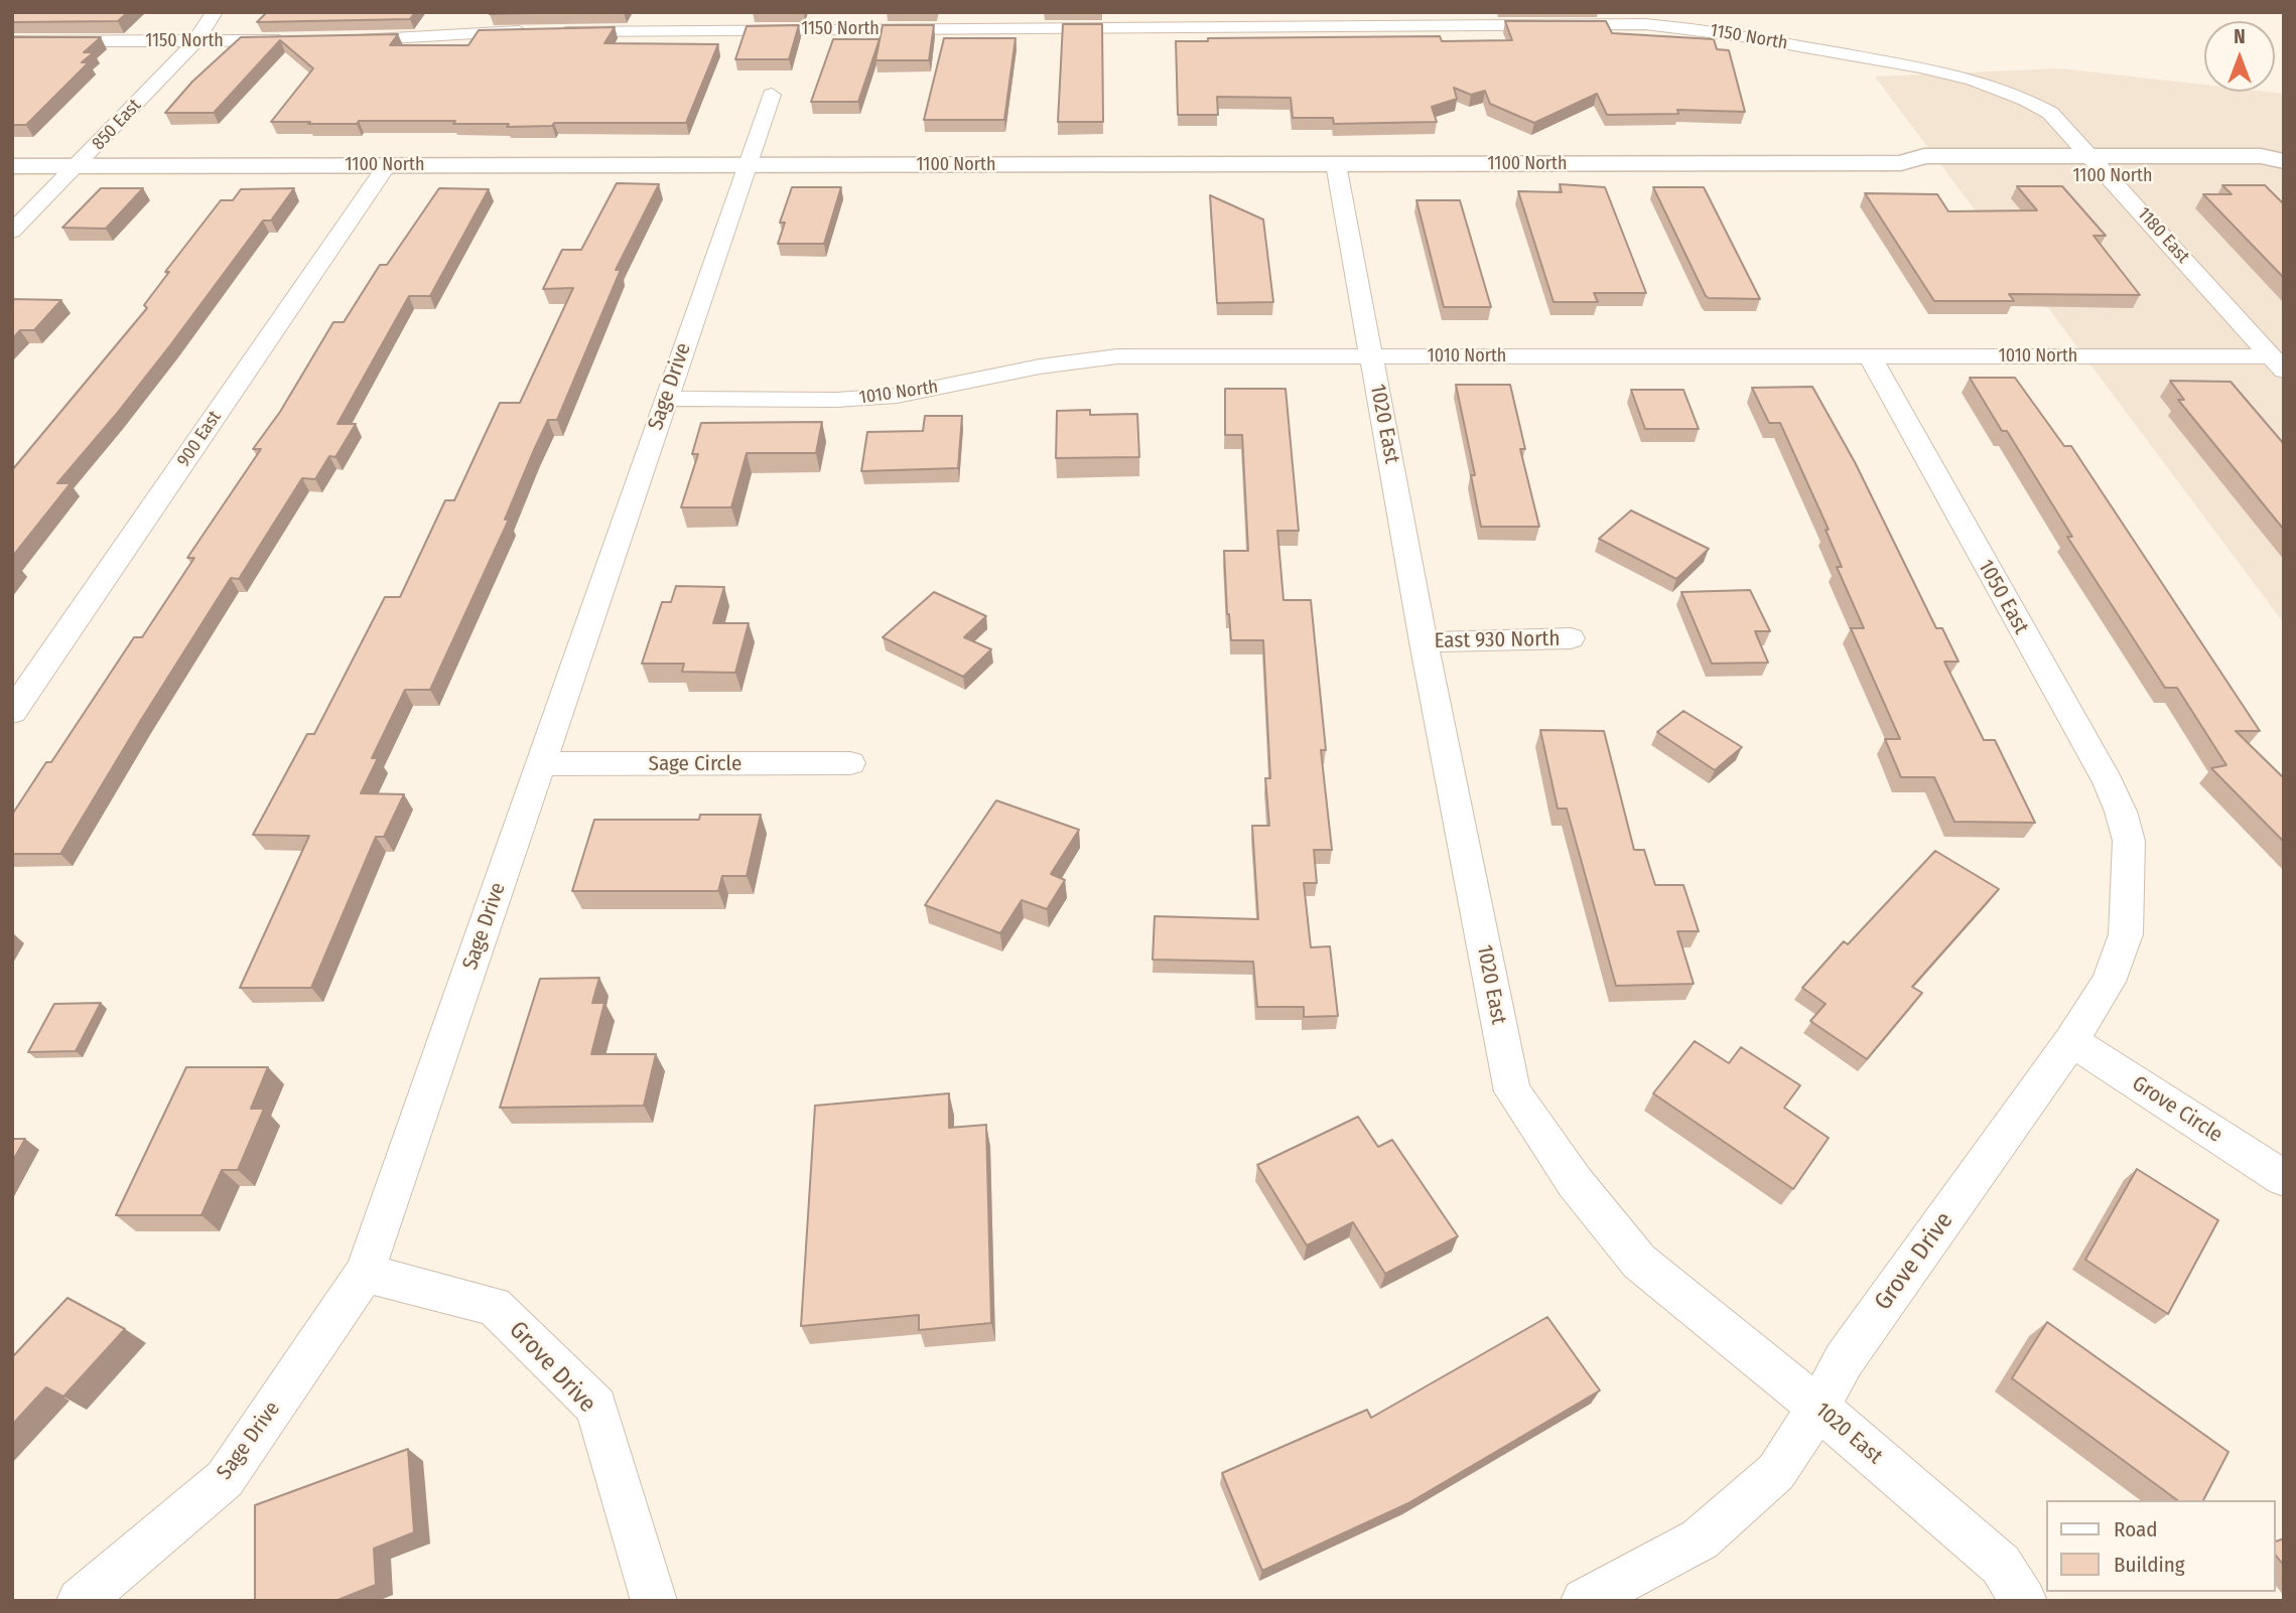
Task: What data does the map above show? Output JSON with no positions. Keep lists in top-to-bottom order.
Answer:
{
  "streets": {
    "street": [
      "1150 North",
      "850 East",
      "1100 North",
      "1180 East",
      "1010 North",
      "Sage Drive",
      "1020 East",
      "900 East",
      "1050 East",
      "East 930 North",
      "Sage Circle",
      "Grove Circle",
      "Grove Drive"
    ]
  },
  "crossings": [
    ["1150 North", "850 East"],
    ["1150 North", "1180 East"],
    ["850 East", "1100 North"],
    ["1100 North", "1180 East"],
    ["1100 North", "Sage Drive"],
    ["1100 North", "1020 East"],
    ["1100 North", "900 East"],
    ["1180 East", "1010 North"],
    ["1010 North", "Sage Drive"],
    ["1010 North", "1020 East"],
    ["1010 North", "1050 East"],
    ["Sage Drive", "Sage Circle"],
    ["Sage Drive", "Grove Drive"],
    ["1020 East", "East 930 North"],
    ["1020 East", "Grove Drive"],
    ["1050 East", "Grove Drive"],
    ["Grove Circle", "Grove Drive"]
  ],
  "legend": ["Road", "Building"],
  "north": "top"
}
